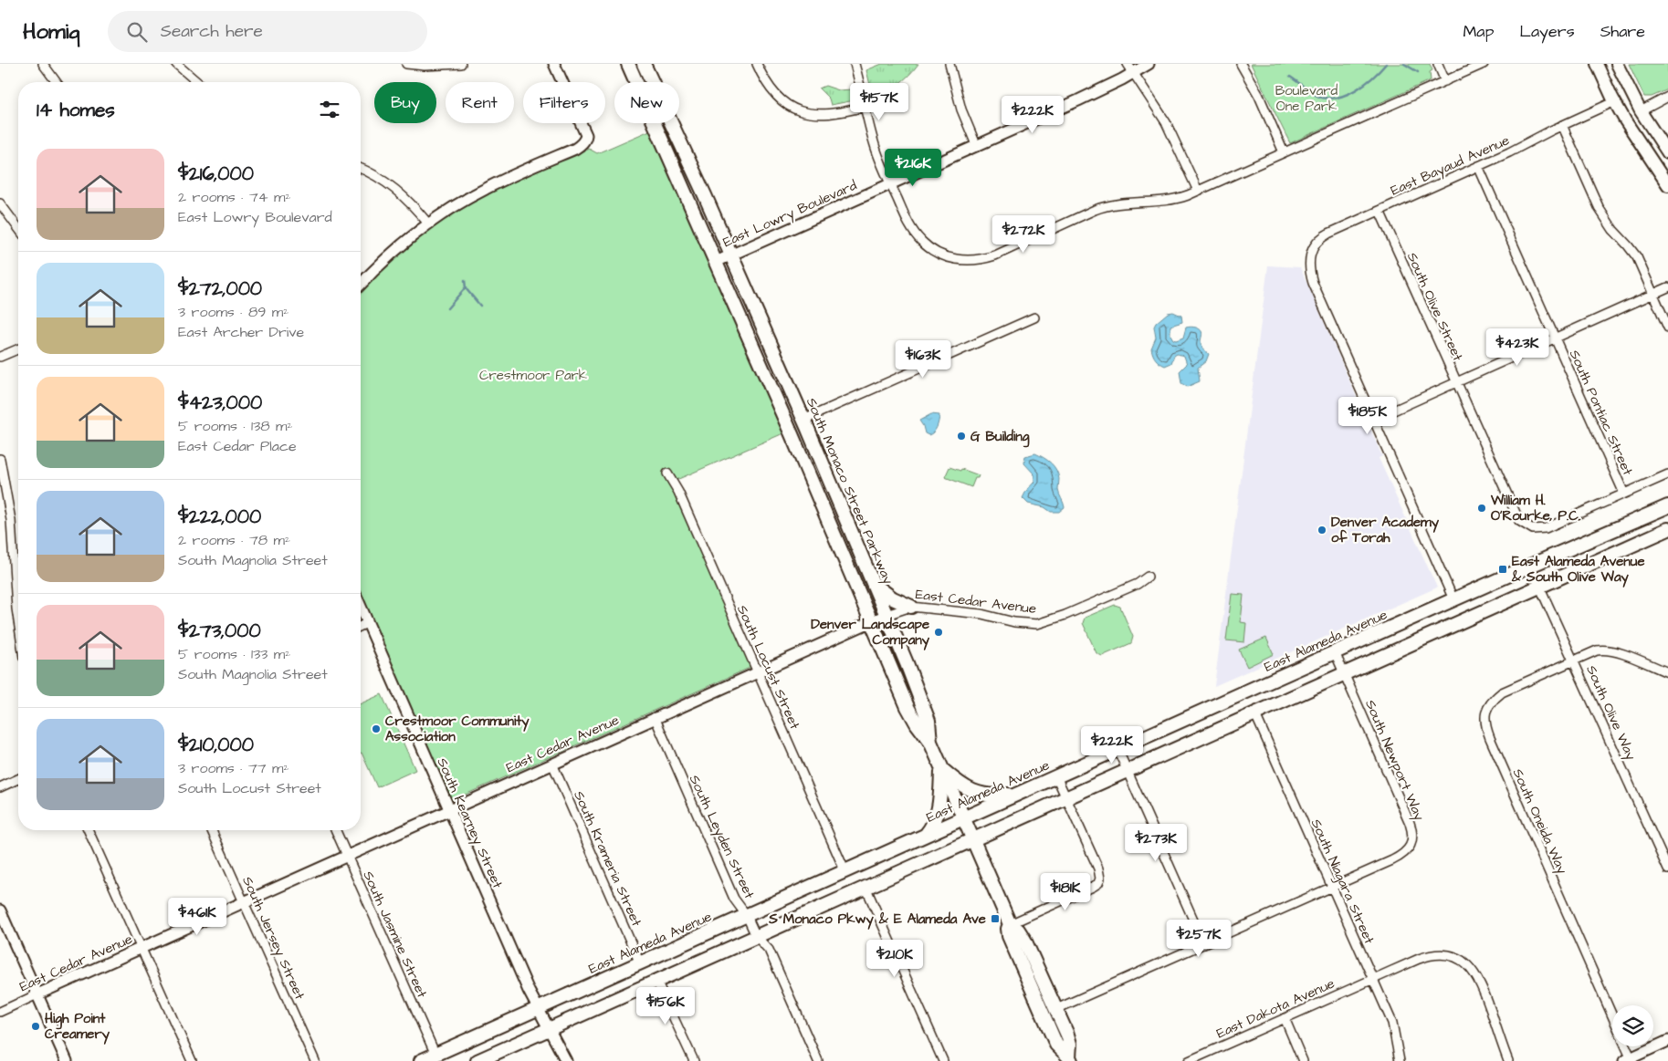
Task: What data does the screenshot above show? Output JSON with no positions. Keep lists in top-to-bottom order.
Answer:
{
  "streets": {
    "main road": ["South Monaco Street Parkway", "East Alameda Avenue"],
    "street": [
      "East Bayaud Avenue",
      "East Lowry Boulevard",
      "South Olive Street",
      "South Pontiac Street",
      "East Cedar Avenue",
      "South Locust Street",
      "South Olive Way",
      "South Newport Way",
      "South Oneida Way",
      "South Kearney Street",
      "South Leyden Street",
      "South Krameria Street",
      "South Niagara Street",
      "South Jasmine Street",
      "South Jersey Street",
      "East Dakota Avenue"
    ]
  },
  "crossings": [
    ["East Bayaud Avenue", "South Olive Street"],
    ["East Bayaud Avenue", "South Pontiac Street"],
    ["East Lowry Boulevard", "South Monaco Street Parkway"],
    ["South Olive Street", "South Pontiac Street"],
    ["South Monaco Street Parkway", "East Cedar Avenue"],
    ["South Monaco Street Parkway", "East Alameda Avenue"],
    ["East Cedar Avenue", "South Locust Street"],
    ["East Cedar Avenue", "South Kearney Street"],
    ["East Cedar Avenue", "South Leyden Street"],
    ["East Cedar Avenue", "South Krameria Street"],
    ["East Cedar Avenue", "South Jasmine Street"],
    ["East Cedar Avenue", "South Jersey Street"],
    ["East Alameda Avenue", "South Locust Street"],
    ["East Alameda Avenue", "South Olive Way"],
    ["East Alameda Avenue", "South Newport Way"],
    ["East Alameda Avenue", "South Kearney Street"],
    ["East Alameda Avenue", "South Leyden Street"],
    ["East Alameda Avenue", "South Krameria Street"],
    ["East Alameda Avenue", "South Jasmine Street"],
    ["South Olive Way", "South Oneida Way"],
    ["South Newport Way", "South Niagara Street"],
    ["South Niagara Street", "East Dakota Avenue"]
  ],
  "parks": ["Boulevard One Park", "Crestmoor Park"],
  "places": {
    "other": [
      "G Building",
      "William H. O'Rourke, P.C.",
      "Denver Academy of Torah",
      "Denver Landscape Company",
      "Crestmoor Community Association",
      "High Point Creamery"
    ],
    "transit": ["East Alameda Avenue & South Olive Way", "S Monaco Pkwy & E Alameda Ave"]
  },
  "page": {
    "header": "Homiq",
    "search": "Search here",
    "nav": ["Map", "Layers", "Share"],
    "chip": [
      "Buy",
      "Rent",
      "Filters",
      "New"
    ],
    "heading": "14 homes",
    "price": [
      "$157K",
      "$222K",
      "$216K",
      "$272K",
      "$423K",
      "$163K",
      "$185K",
      "$222K",
      "$273K",
      "$181K",
      "$461K",
      "$257K",
      "$210K",
      "$156K"
    ],
    "list": [
      {
        "name": "$216,000",
        "note": "2 rooms · 74 m² · East Lowry Boulevard"
      },
      {
        "name": "$272,000",
        "note": "3 rooms · 89 m² · East Archer Drive"
      },
      {
        "name": "$423,000",
        "note": "5 rooms · 138 m² · East Cedar Place"
      },
      {
        "name": "$222,000",
        "note": "2 rooms · 78 m² · South Magnolia Street"
      },
      {
        "name": "$273,000",
        "note": "5 rooms · 133 m² · South Magnolia Street"
      },
      {
        "name": "$210,000",
        "note": "3 rooms · 77 m² · South Locust Street"
      }
    ]
  }
}
